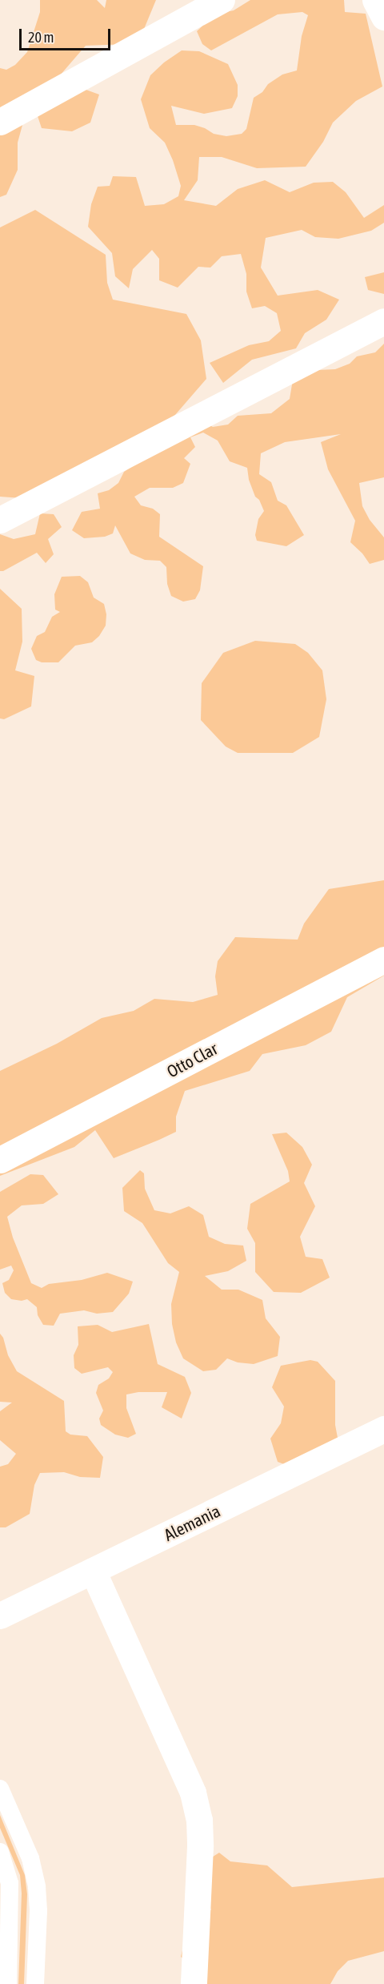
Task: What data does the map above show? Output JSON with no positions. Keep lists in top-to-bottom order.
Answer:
{
  "streets": {
    "street": ["Otto Clar", "Alemania"]
  },
  "scale_bar": "20 m"
}
